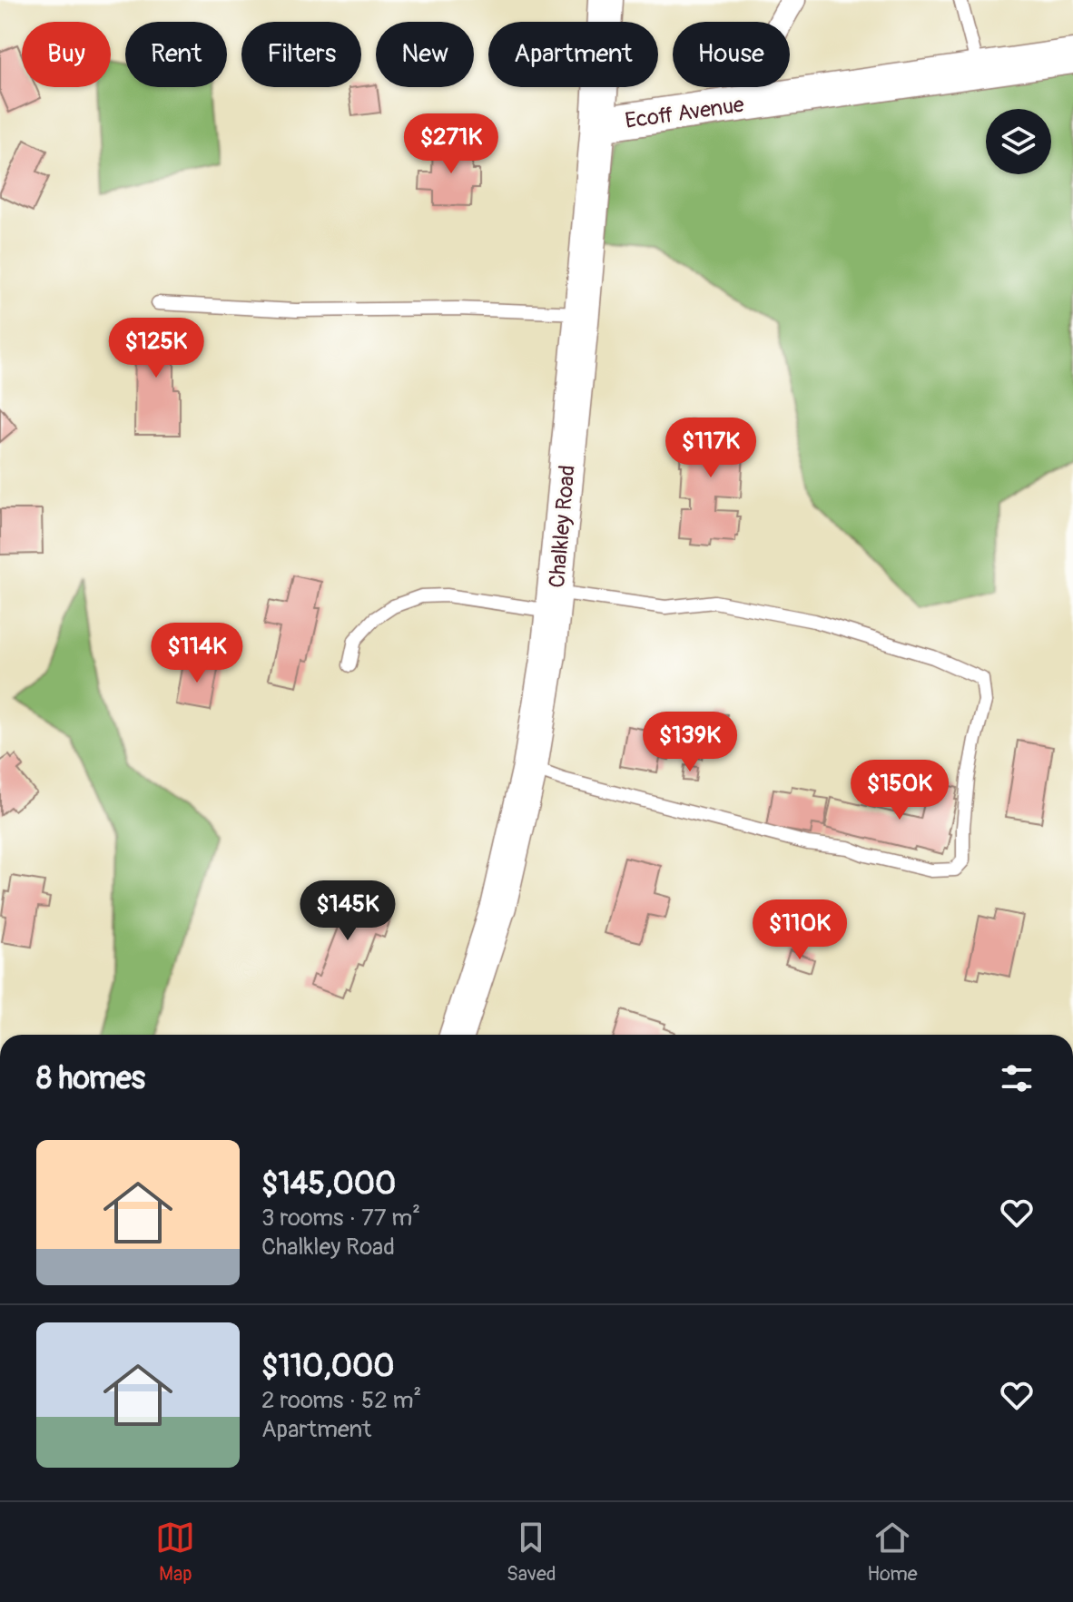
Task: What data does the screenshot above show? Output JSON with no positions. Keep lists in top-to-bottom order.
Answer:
{
  "streets": {
    "street": ["Ecoff Avenue", "Chalkley Road"]
  },
  "crossings": [
    ["Ecoff Avenue", "Chalkley Road"]
  ],
  "page": {
    "chip": [
      "Buy",
      "Rent",
      "Filters",
      "New",
      "Apartment",
      "House"
    ],
    "price": [
      "$271K",
      "$125K",
      "$117K",
      "$114K",
      "$139K",
      "$150K",
      "$145K",
      "$110K"
    ],
    "heading": "8 homes",
    "list": [
      {
        "name": "$145,000",
        "note": "3 rooms · 77 m² · Chalkley Road"
      },
      {
        "name": "$110,000",
        "note": "2 rooms · 52 m² · Apartment"
      }
    ],
    "tabs": ["Map", "Saved", "Home"]
  }
}
